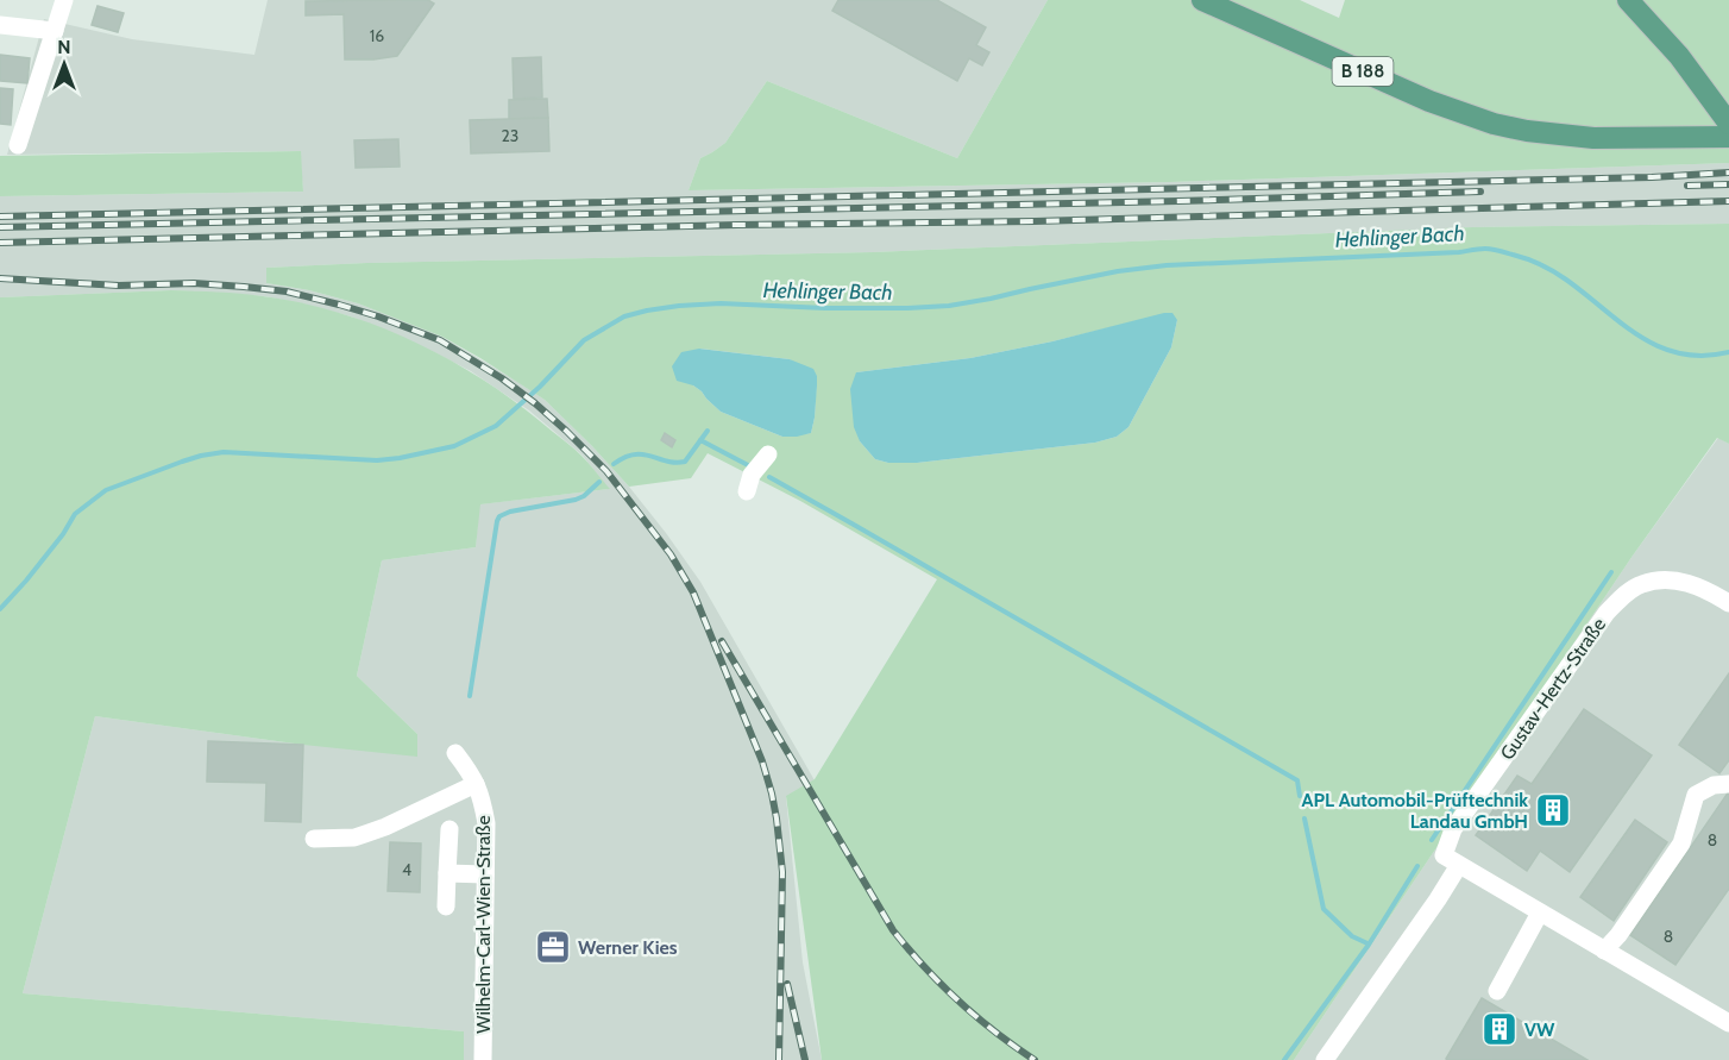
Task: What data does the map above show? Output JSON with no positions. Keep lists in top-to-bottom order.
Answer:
{
  "streets": {
    "main road": ["B 188"],
    "street": ["Gustav-Hertz-Straße", "Wilhelm-Carl-Wien-Straße"]
  },
  "water": ["Hehlinger Bach"],
  "places": {
    "building": ["APL Automobil-Prüftechnik Landau GmbH", "VW"],
    "office": ["Werner Kies"]
  },
  "house_numbers": [
    "16",
    "23",
    "8",
    "4",
    "8"
  ],
  "north": "top"
}
